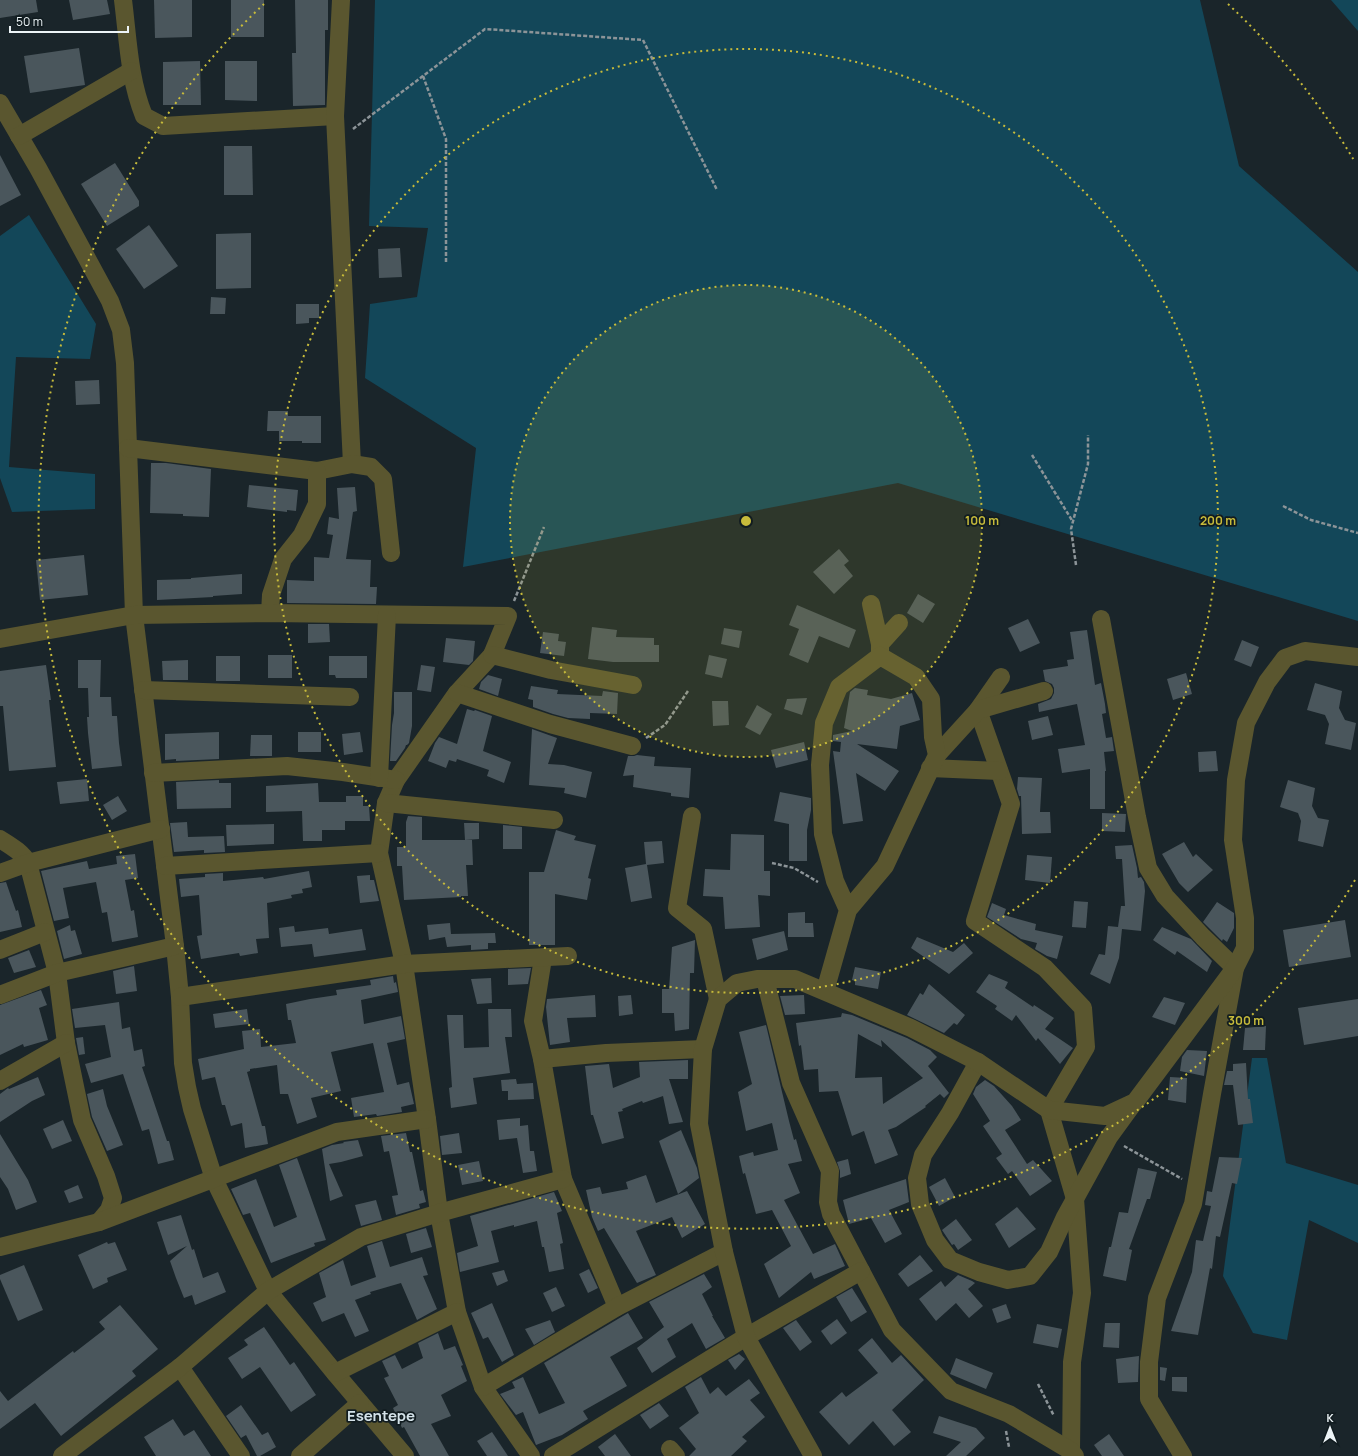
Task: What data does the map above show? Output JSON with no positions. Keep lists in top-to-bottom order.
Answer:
{
  "districts": ["Esentepe"],
  "scale_bar": "50 m",
  "north": "top",
  "rings": ["100 m", "200 m", "300 m"]
}
